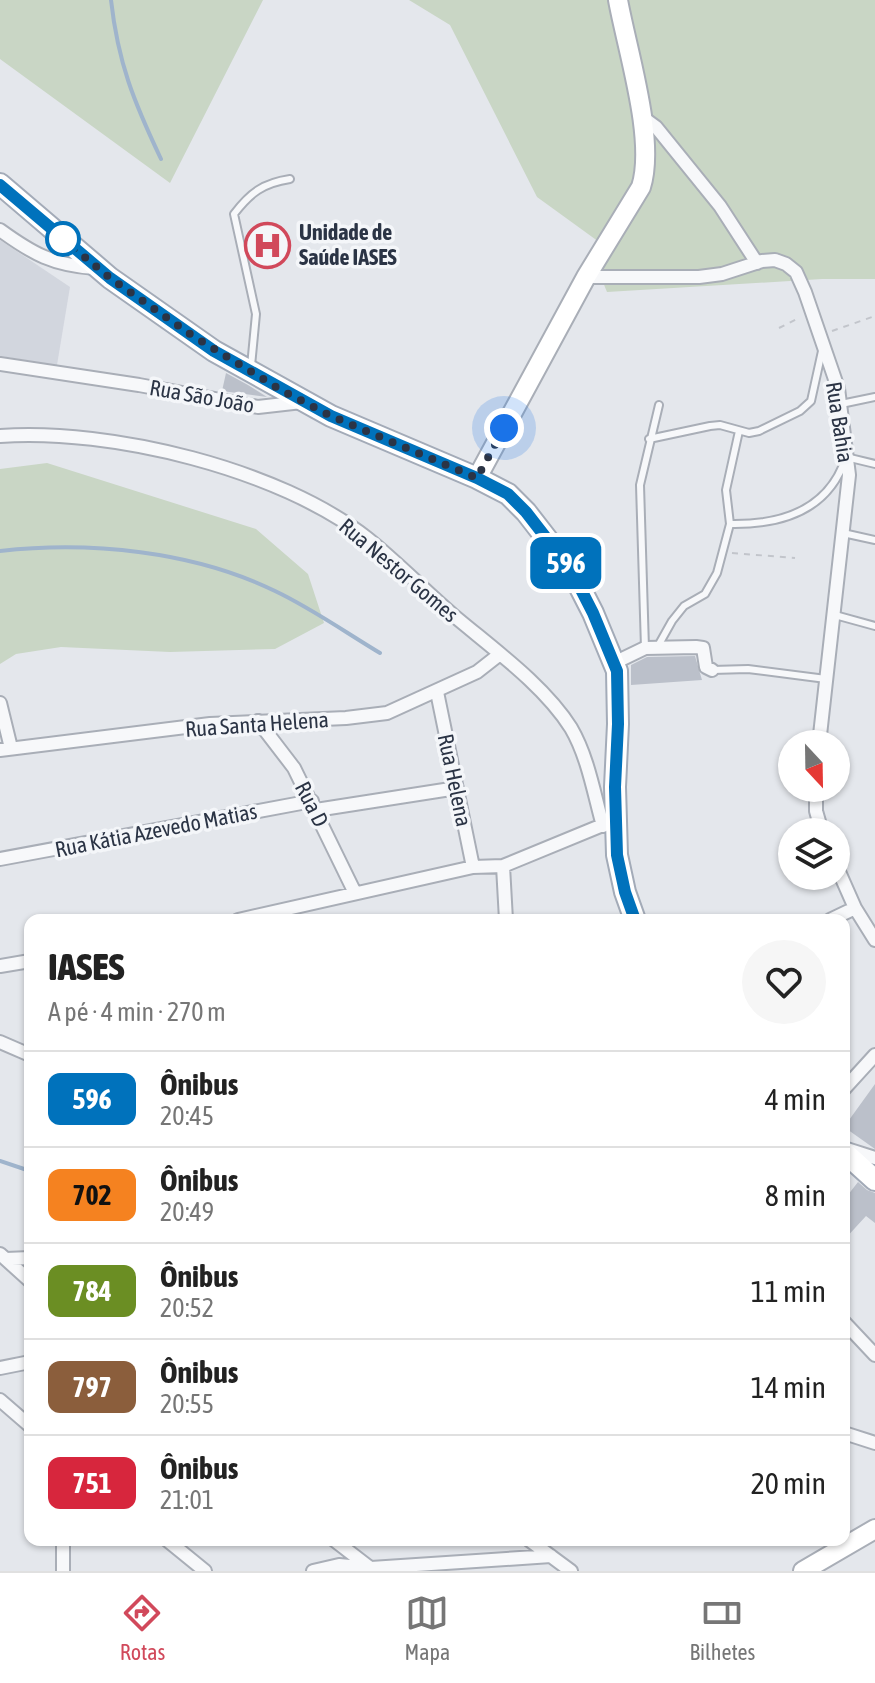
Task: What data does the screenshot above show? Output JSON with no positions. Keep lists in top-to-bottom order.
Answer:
{
  "streets": {
    "main road": ["Rua São João"],
    "street": [
      "Rua Bahia",
      "Rua Nestor Gomes",
      "Rua Santa Helena",
      "Rua Helena",
      "Rua D",
      "Rua Kátia Azevedo Matias"
    ]
  },
  "crossings": [
    ["Rua São João", "Rua Nestor Gomes"],
    ["Rua Nestor Gomes", "Rua Santa Helena"],
    ["Rua Santa Helena", "Rua Helena"],
    ["Rua Santa Helena", "Rua D"],
    ["Rua Helena", "Rua Kátia Azevedo Matias"],
    ["Rua D", "Rua Kátia Azevedo Matias"]
  ],
  "places": {
    "hospital": ["Unidade de Saúde IASES"]
  },
  "lines": ["bus line 596"],
  "north": "bottom",
  "page": {
    "on_map": "596",
    "heading": ["IASES", "A pé · 4 min · 270 m"],
    "list": [
      {
        "mark": "596",
        "name": "Ônibus",
        "note": "20:45",
        "value": "4 min"
      },
      {
        "mark": "702",
        "name": "Ônibus",
        "note": "20:49",
        "value": "8 min"
      },
      {
        "mark": "784",
        "name": "Ônibus",
        "note": "20:52",
        "value": "11 min"
      },
      {
        "mark": "797",
        "name": "Ônibus",
        "note": "20:55",
        "value": "14 min"
      },
      {
        "mark": "751",
        "name": "Ônibus",
        "note": "21:01",
        "value": "20 min"
      }
    ],
    "tabs": ["Rotas", "Mapa", "Bilhetes"]
  }
}
